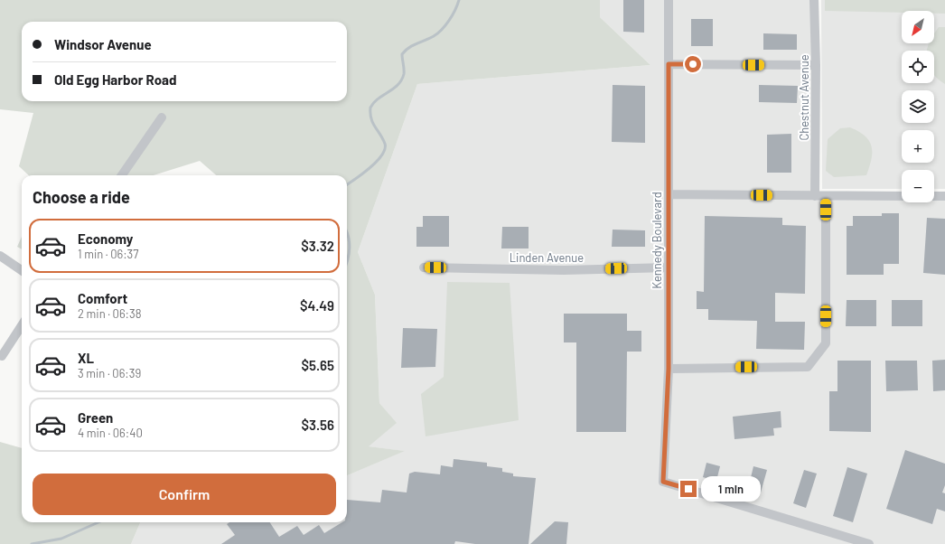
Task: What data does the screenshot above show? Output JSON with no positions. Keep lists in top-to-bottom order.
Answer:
{
  "streets": {
    "street": ["Chestnut Avenue", "Kennedy Boulevard", "Linden Avenue"]
  },
  "crossings": [
    ["Kennedy Boulevard", "Linden Avenue"]
  ],
  "north": "bottom left",
  "page": {
    "map_buttons": ["+", "−"],
    "banner": ["Windsor Avenue", "Old Egg Harbor Road"],
    "heading": "Choose a ride",
    "list": [
      {
        "name": "Economy",
        "note": "1 min · 06:37",
        "value": "$3.32"
      },
      {
        "name": "Comfort",
        "note": "2 min · 06:38",
        "value": "$4.49"
      },
      {
        "name": "XL",
        "note": "3 min · 06:39",
        "value": "$5.65"
      },
      {
        "name": "Green",
        "note": "4 min · 06:40",
        "value": "$3.56"
      }
    ],
    "buttons": "Confirm",
    "bubble": "1 min"
  }
}
